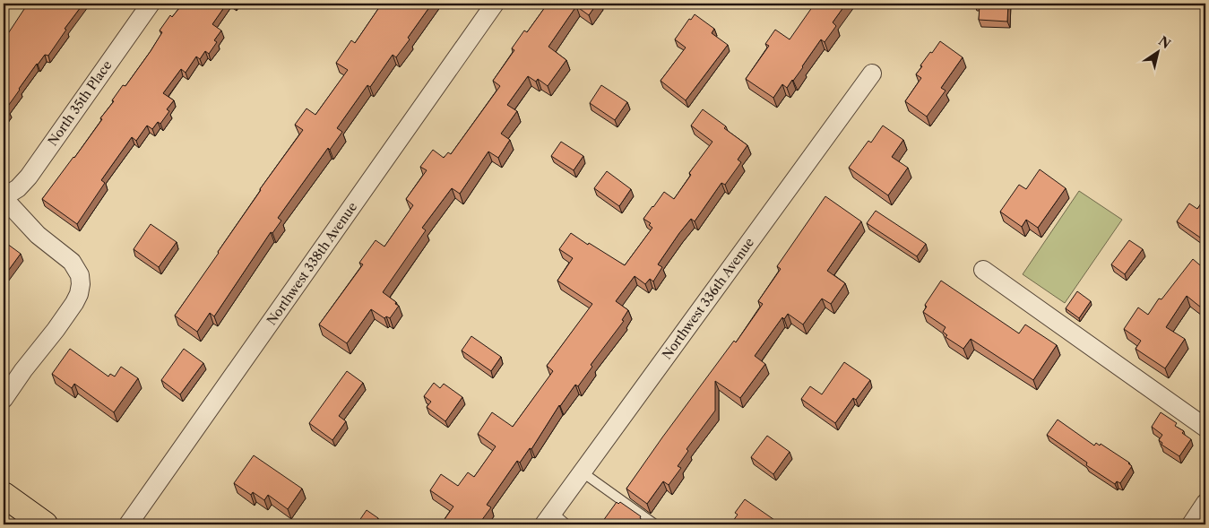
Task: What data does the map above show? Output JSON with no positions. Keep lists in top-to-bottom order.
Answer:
{
  "streets": {
    "street": ["North 35th Place", "Northwest 338th Avenue", "Northwest 336th Avenue"]
  },
  "north": "top right"
}
